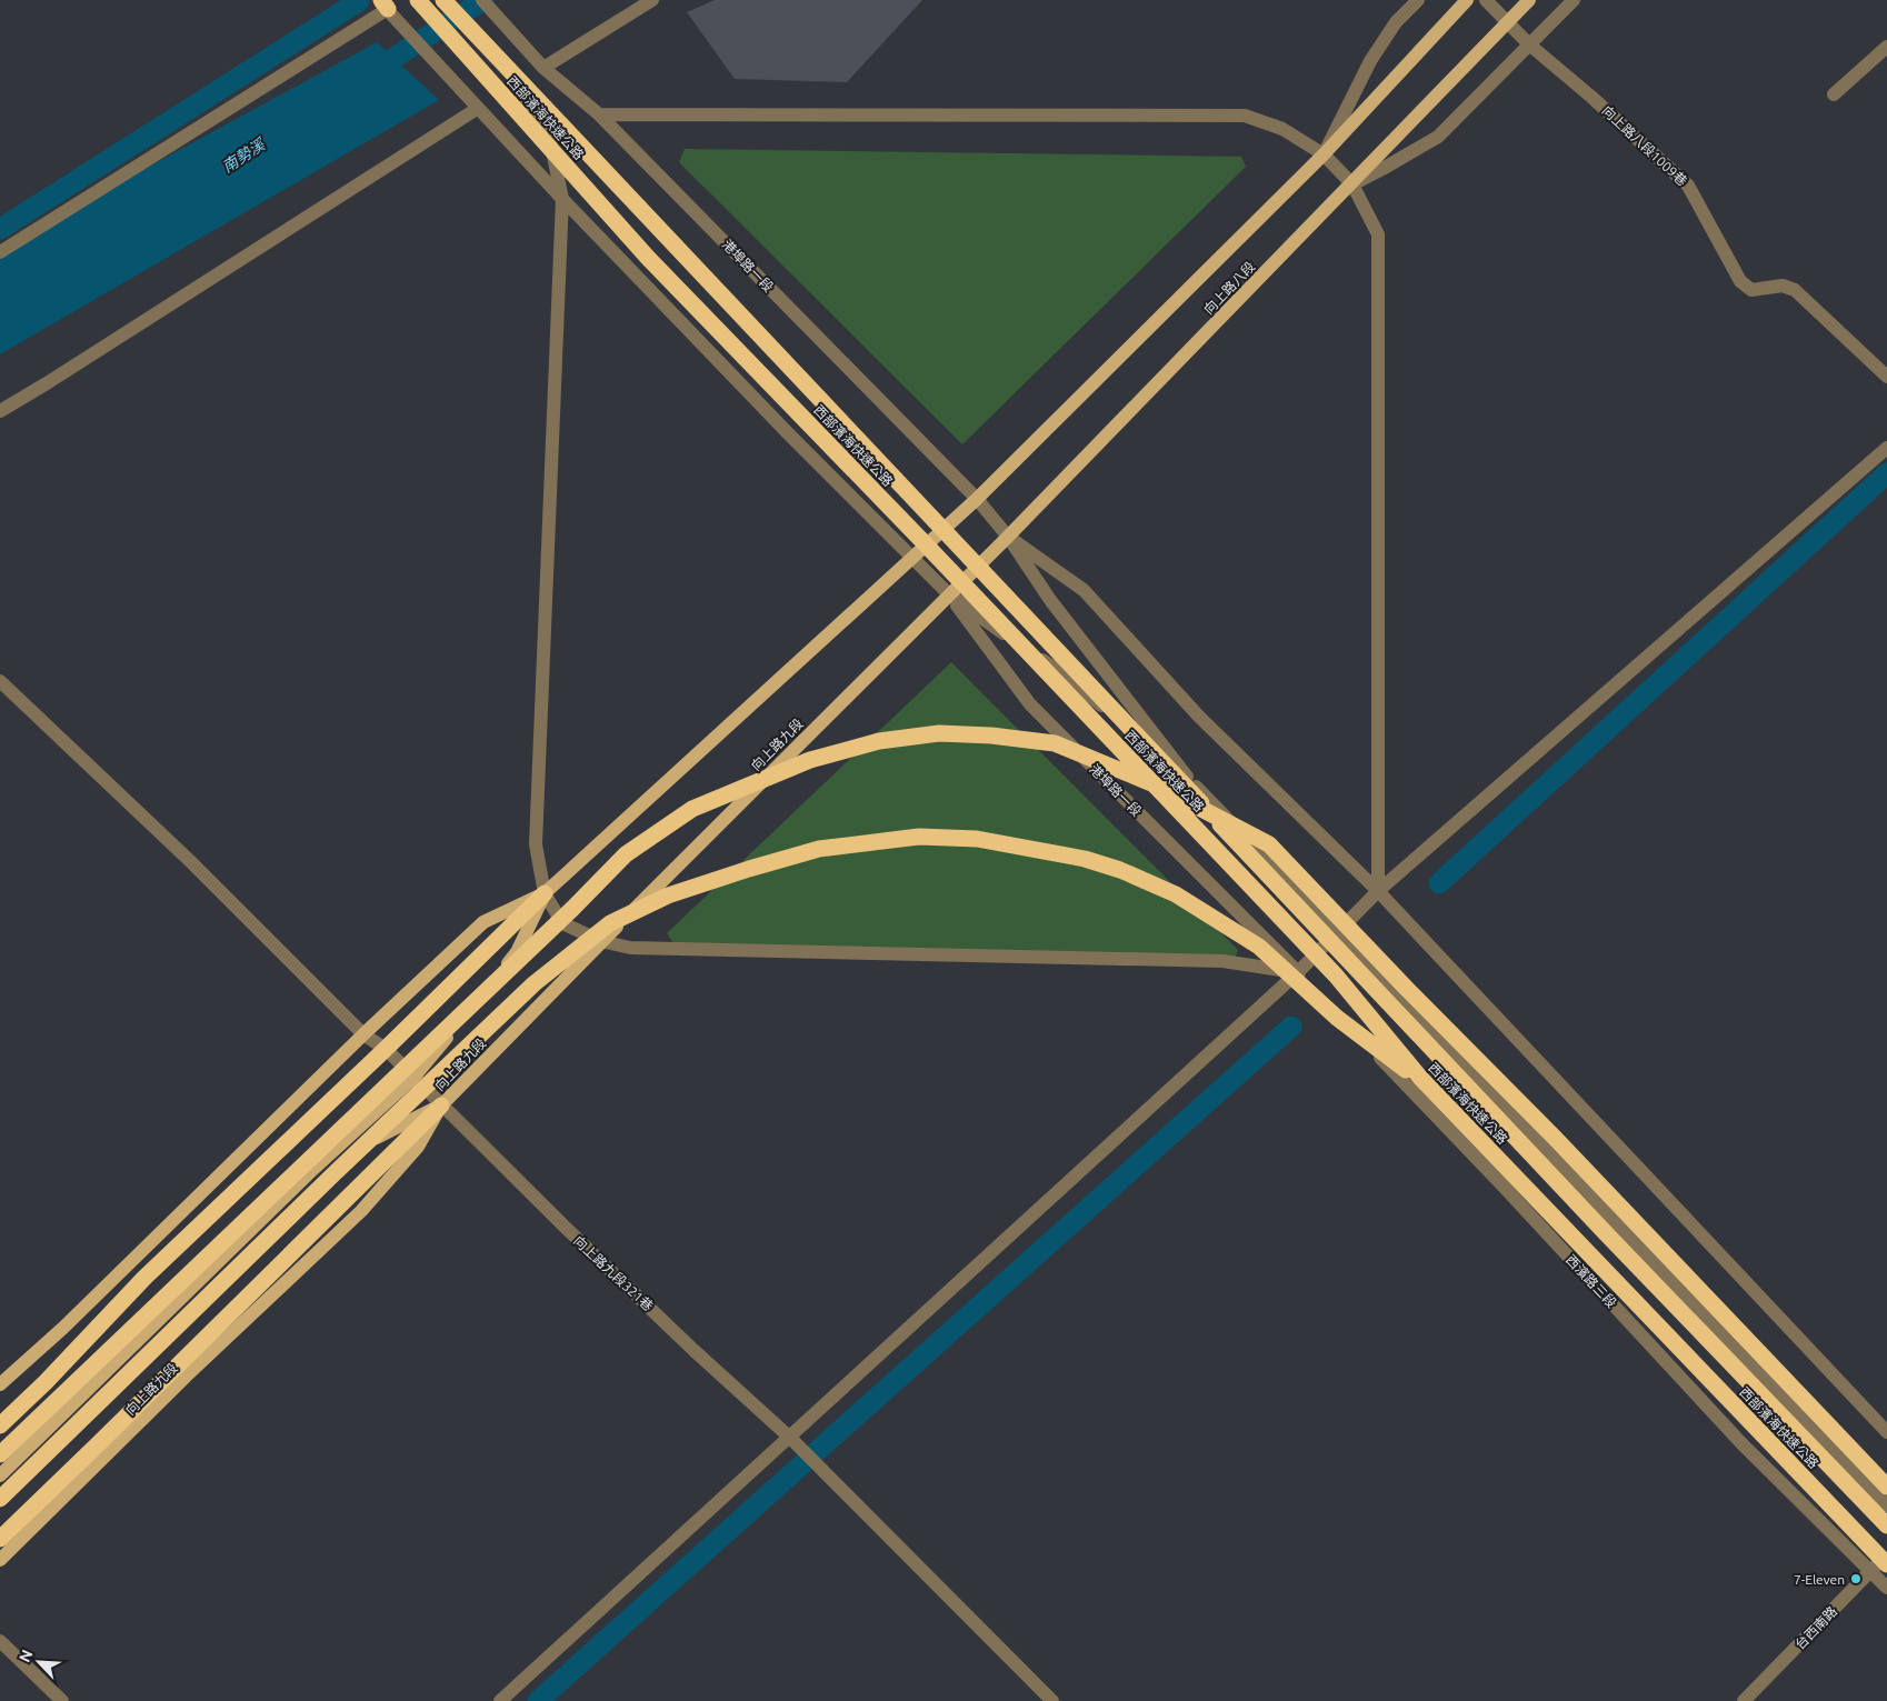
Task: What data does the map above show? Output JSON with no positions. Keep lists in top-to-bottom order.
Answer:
{
  "streets": {
    "highway": ["西部濱海快速公路"],
    "main road": ["向上路八段", "向上路九段"],
    "street": [
      "向上路八段1009巷",
      "港埠路一段",
      "向上路九段321巷",
      "西濱路三段",
      "台西南路"
    ]
  },
  "crossings": [
    ["向上路八段1009巷", "向上路八段"],
    ["港埠路一段", "向上路八段"],
    ["港埠路一段", "向上路九段"],
    ["港埠路一段", "西濱路三段"],
    ["向上路八段", "向上路九段"],
    ["向上路九段", "向上路九段321巷"],
    ["西濱路三段", "台西南路"]
  ],
  "water": ["南勢溪"],
  "places": ["7-Eleven"],
  "north": "top left"
}
